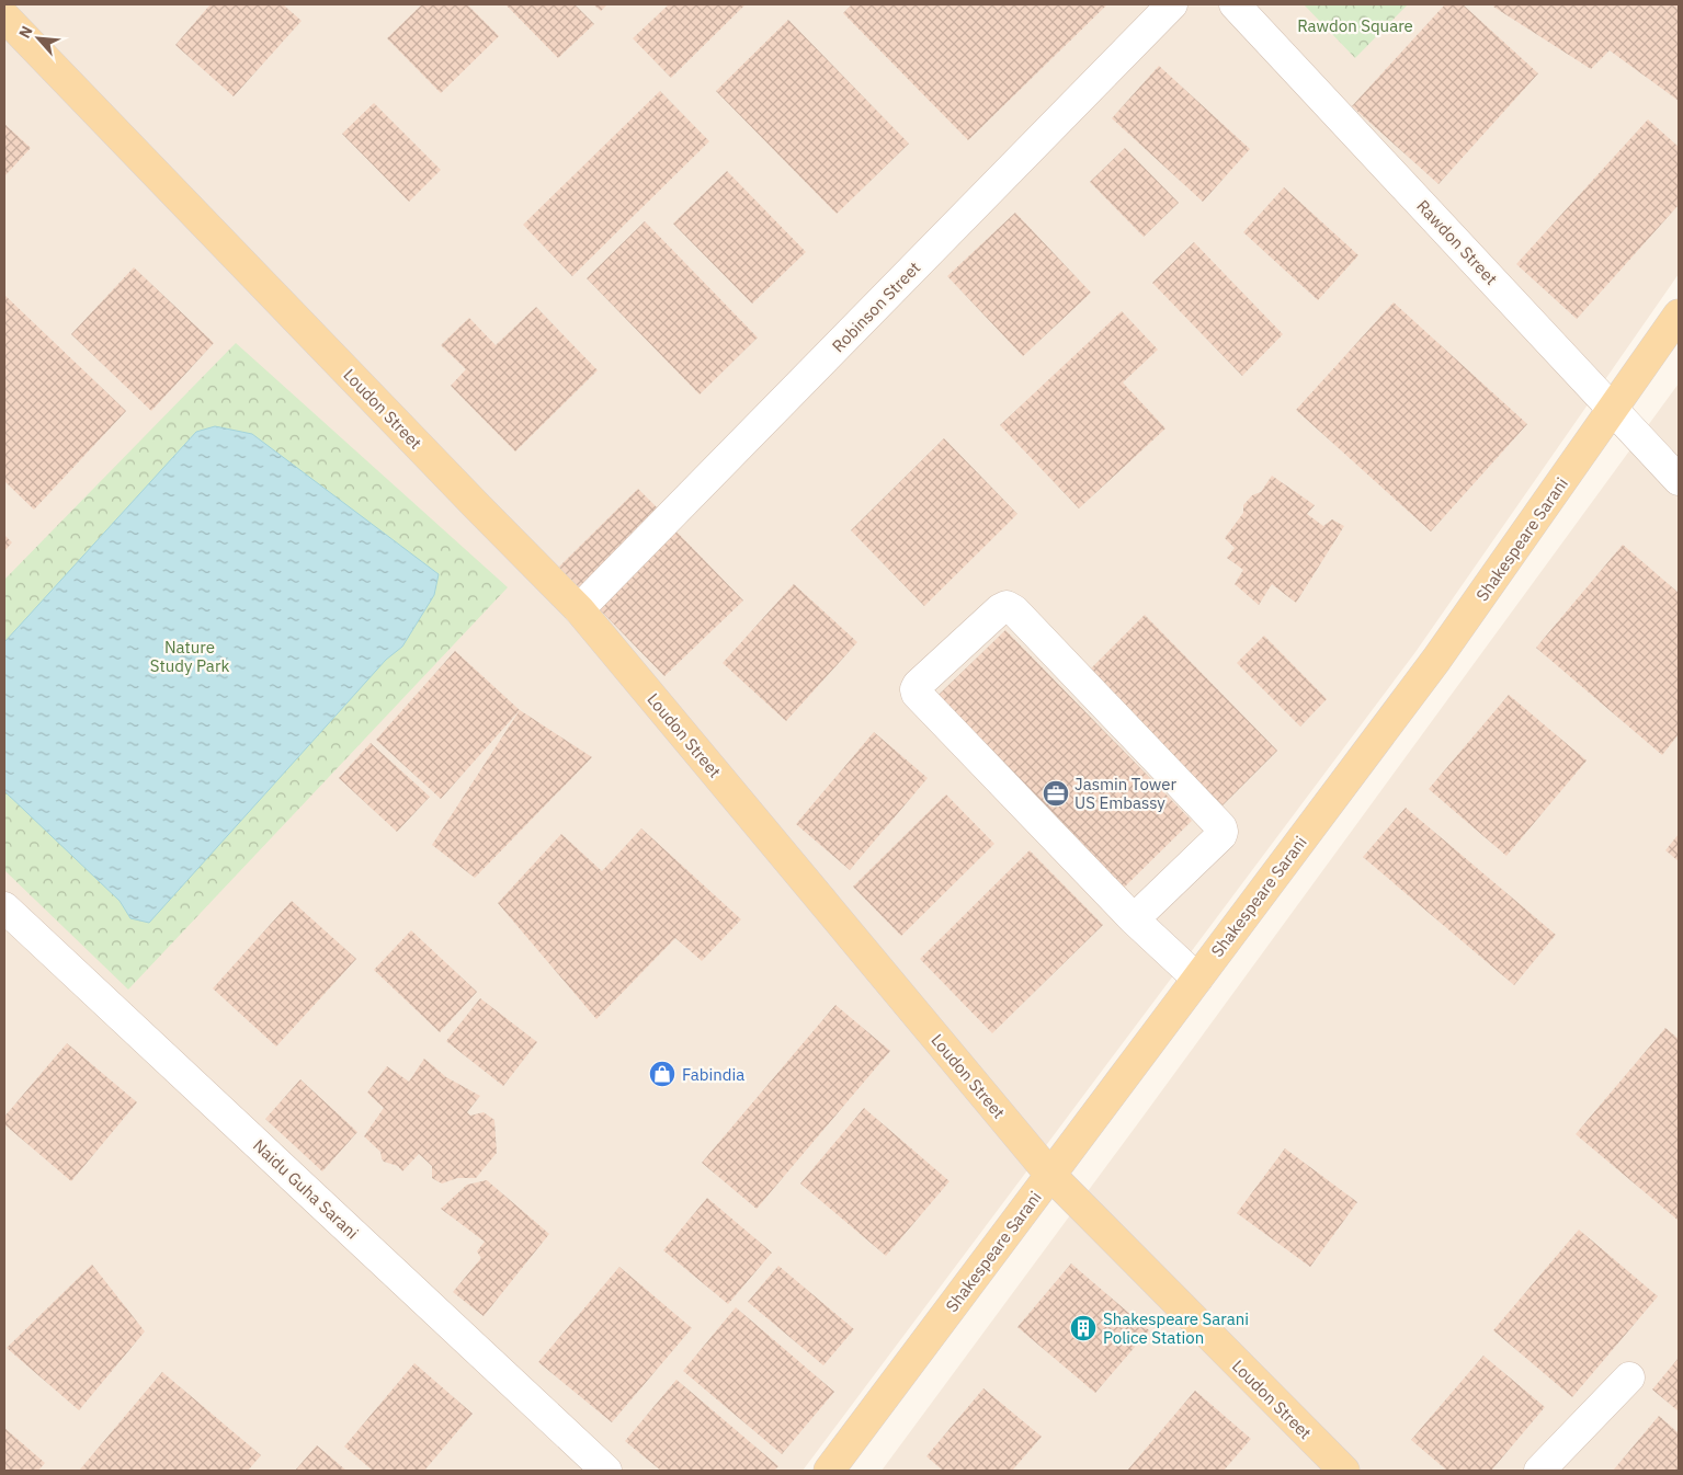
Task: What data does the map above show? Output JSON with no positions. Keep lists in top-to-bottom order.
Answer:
{
  "streets": {
    "main road": ["Loudon Street", "Shakespeare Sarani"],
    "street": ["Rawdon Street", "Robinson Street", "Naidu Guha Sarani"]
  },
  "crossings": [
    ["Rawdon Street", "Shakespeare Sarani"],
    ["Robinson Street", "Loudon Street"],
    ["Loudon Street", "Shakespeare Sarani"]
  ],
  "parks": ["Rawdon Square", "Nature Study Park"],
  "places": {
    "office": ["Jasmin Tower US Embassy"],
    "shop": ["Fabindia"],
    "building": ["Shakespeare Sarani Police Station"]
  },
  "north": "top left"
}
